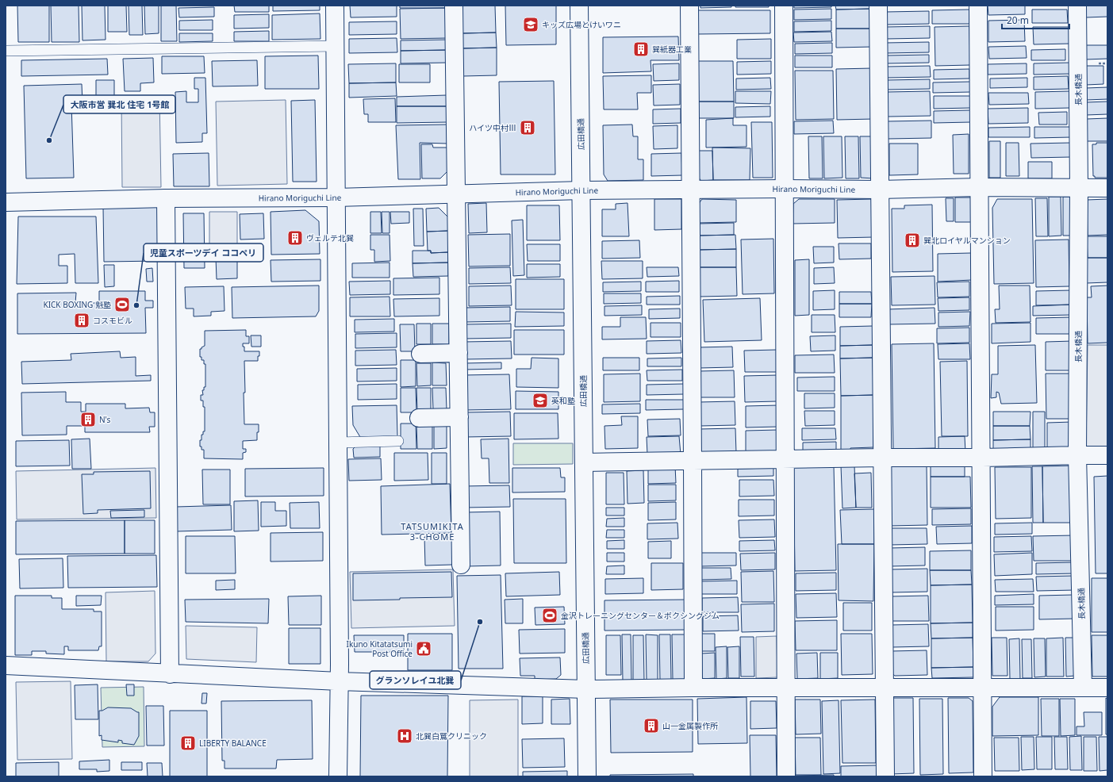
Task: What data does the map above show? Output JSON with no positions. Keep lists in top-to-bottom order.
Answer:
{
  "streets": {
    "street": ["長木橋通", "広田橋通", "Hirano Moriguchi Line"]
  },
  "crossings": [
    ["長木橋通", "Hirano Moriguchi Line"],
    ["広田橋通", "Hirano Moriguchi Line"]
  ],
  "districts": ["TATSUMIKITA 3-CHOME"],
  "places": {
    "school or university": ["キッズ広場とけいワニ", "英和塾"],
    "building": [
      "巽紙器工業",
      "ハイツ中村Ⅲ",
      "ヴェルテ北巽",
      "巽北ロイヤルマンション",
      "コスモビル",
      "N's",
      "山一金属製作所",
      "LIBERTY BALANCE"
    ],
    "other": ["大阪市営 巽北 住宅 1号館", "児童スポーツデイ ココペリ", "グランソレイユ北巽"],
    "sports": ["KICK BOXING 魁塾", "金沢トレーニングセンター＆ボクシングジム"],
    "public building": ["Ikuno Kitatatsumi Post Office"],
    "hospital": ["北巽白鷲クリニック"]
  },
  "scale_bar": "20 m"
}
